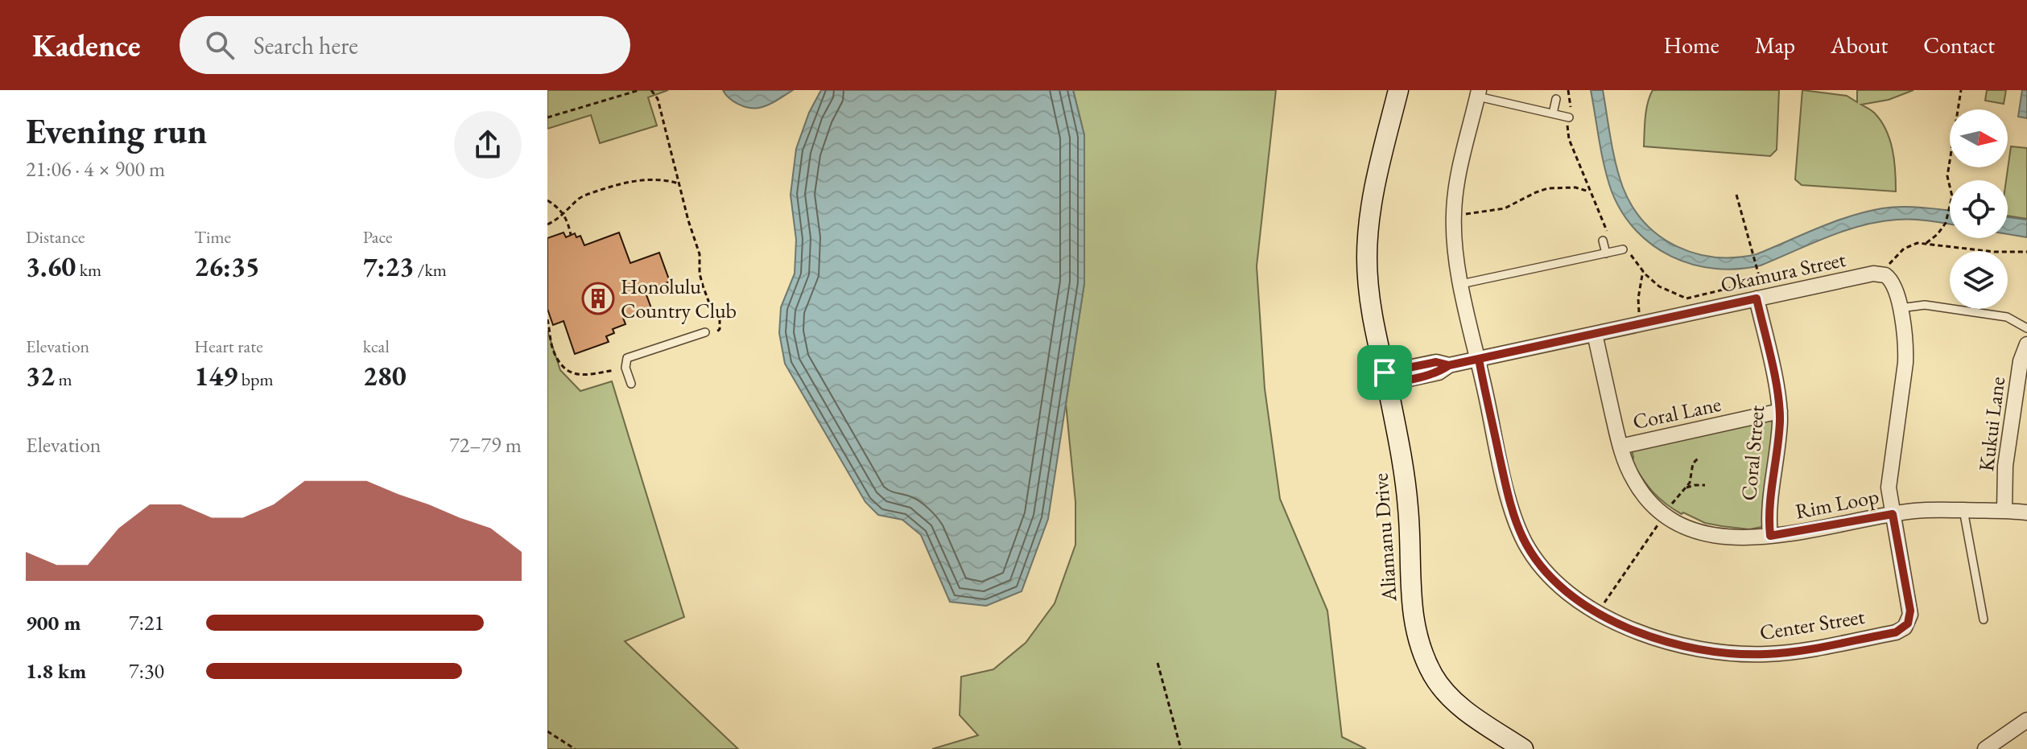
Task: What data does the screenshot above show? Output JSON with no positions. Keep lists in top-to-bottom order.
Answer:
{
  "streets": {
    "street": [
      "Okamura Street",
      "Coral Lane",
      "Kukui Lane",
      "Coral Street",
      "Rim Loop",
      "Aliamanu Drive",
      "Center Street"
    ]
  },
  "crossings": [
    ["Okamura Street", "Coral Street"],
    ["Okamura Street", "Rim Loop"],
    ["Okamura Street", "Aliamanu Drive"],
    ["Okamura Street", "Center Street"],
    ["Coral Lane", "Coral Street"],
    ["Coral Lane", "Rim Loop"],
    ["Kukui Lane", "Rim Loop"],
    ["Coral Street", "Rim Loop"],
    ["Rim Loop", "Center Street"]
  ],
  "places": {
    "building": ["Honolulu Country Club"]
  },
  "north": "right",
  "page": {
    "header": "Kadence",
    "search": "Search here",
    "nav": [
      "Home",
      "Map",
      "About",
      "Contact"
    ],
    "heading": ["Evening run", "21:06 · 4 × 900 m"],
    "stats": [
      ["Distance", "3.60 km"],
      ["Time", "26:35"],
      ["Pace", "7:23 /km"],
      ["Elevation", "32 m"],
      ["Heart rate", "149 bpm"],
      ["kcal", "280"]
    ],
    "chart": ["Elevation", "72–79 m"],
    "list": [
      {
        "name": "900 m",
        "note": "7:21"
      },
      {
        "name": "1.8 km",
        "note": "7:30"
      }
    ]
  }
}
